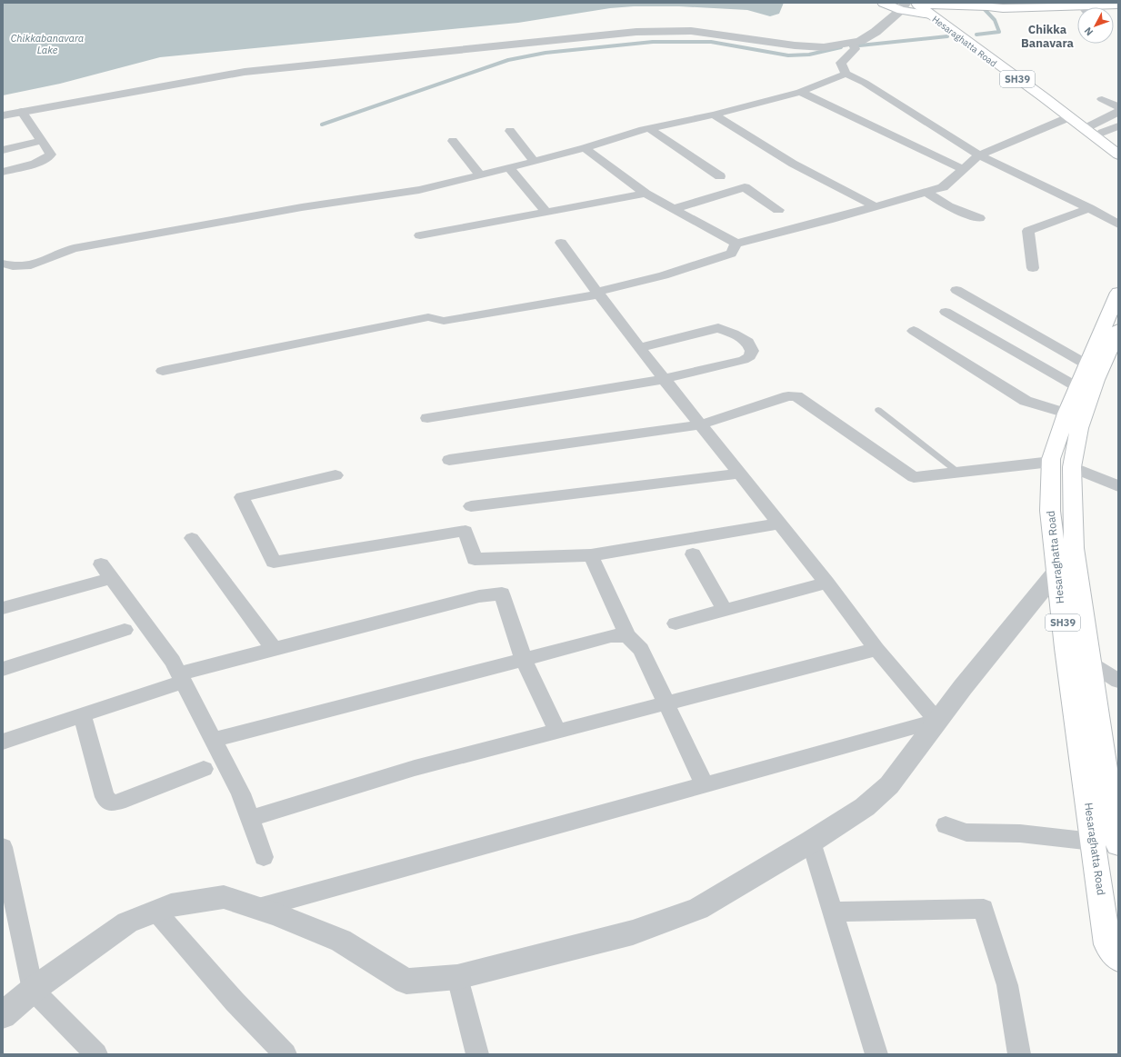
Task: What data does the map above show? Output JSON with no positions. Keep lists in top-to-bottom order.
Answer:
{
  "streets": {
    "main road": ["Hesaraghatta Road", "SH39"]
  },
  "districts": ["Chikka Banavara"],
  "water": ["Chikkabanavara Lake"],
  "north": "bottom left"
}
